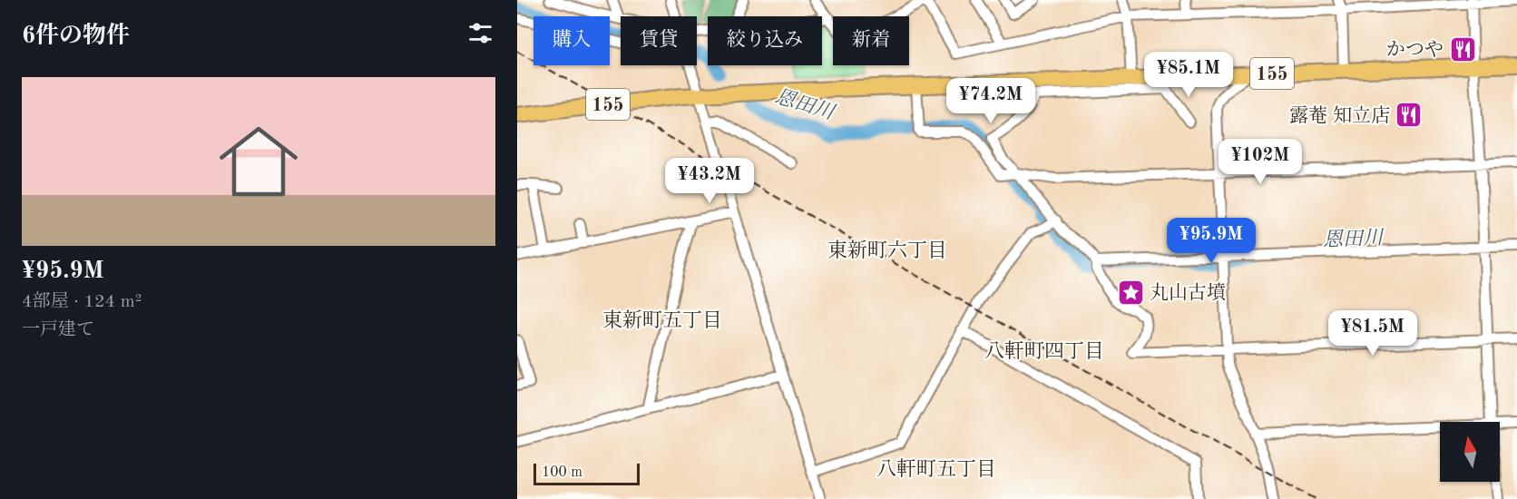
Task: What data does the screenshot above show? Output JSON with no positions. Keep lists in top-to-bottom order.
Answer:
{
  "streets": {
    "highway": ["155"]
  },
  "districts": [
    "東新町六丁目",
    "東新町五丁目",
    "八軒町四丁目",
    "八軒町五丁目"
  ],
  "water": ["恩田川"],
  "places": {
    "restaurant": ["かつや", "露菴 知立店"],
    "place": ["丸山古墳"]
  },
  "scale_bar": "100 m",
  "north": "top",
  "page": {
    "heading": "6件の物件",
    "chip": [
      "購入",
      "賃貸",
      "絞り込み",
      "新着"
    ],
    "price": [
      "¥85.1M",
      "¥74.2M",
      "¥102M",
      "¥43.2M",
      "¥95.9M",
      "¥81.5M"
    ],
    "list": [
      {
        "name": "¥95.9M",
        "note": "4部屋 · 124 m² · 一戸建て"
      }
    ],
    "scale": "100 m"
  }
}
